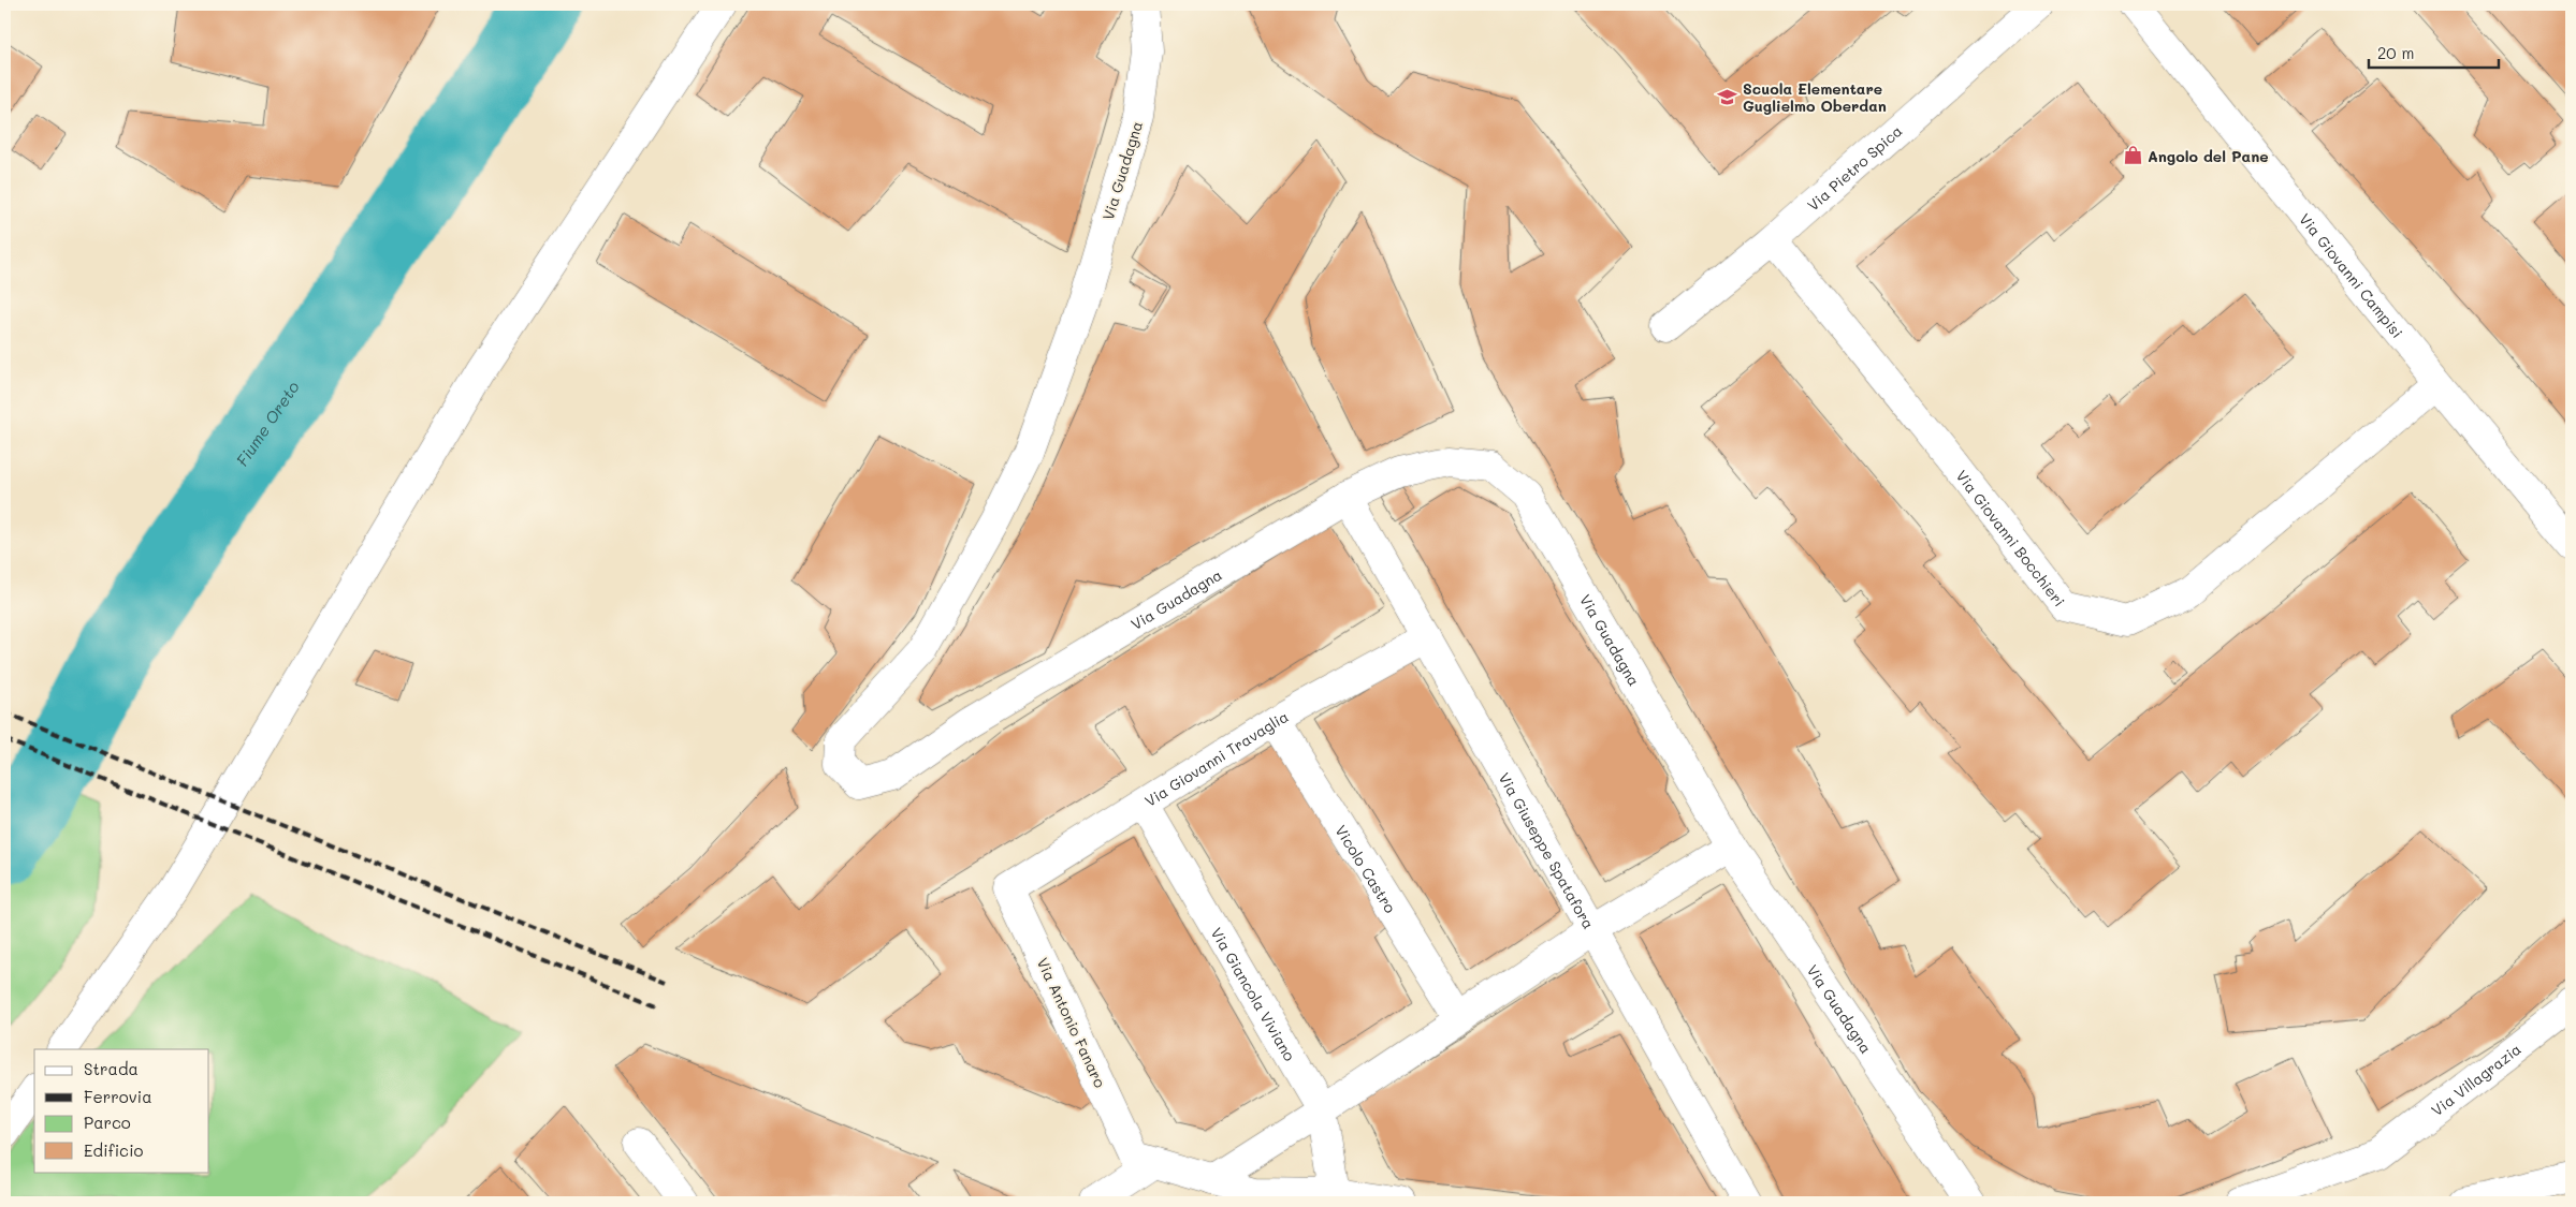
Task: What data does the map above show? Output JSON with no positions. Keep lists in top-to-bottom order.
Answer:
{
  "streets": {
    "street": [
      "Via Pietro Spica",
      "Via Guadagna",
      "Via Giovanni Campisi",
      "Via Giovanni Bocchieri",
      "Via Giovanni Travaglia",
      "Via Giuseppe Spatafora",
      "Vicolo Castro",
      "Via Giancola Viviano",
      "Via Antonio Fanaro",
      "Via Villagrazia"
    ]
  },
  "crossings": [
    ["Via Pietro Spica", "Via Giovanni Bocchieri"],
    ["Via Guadagna", "Via Giuseppe Spatafora"],
    ["Via Giovanni Campisi", "Via Giovanni Bocchieri"],
    ["Via Giovanni Travaglia", "Via Giuseppe Spatafora"],
    ["Via Giovanni Travaglia", "Vicolo Castro"],
    ["Via Giovanni Travaglia", "Via Giancola Viviano"],
    ["Via Giovanni Travaglia", "Via Antonio Fanaro"]
  ],
  "water": ["Fiume Oreto"],
  "places": {
    "school or university": ["Scuola Elementare Guglielmo Oberdan"],
    "shop": ["Angolo del Pane"]
  },
  "legend": [
    "Strada",
    "Ferrovia",
    "Parco",
    "Edificio"
  ],
  "scale_bar": "20 m"
}
